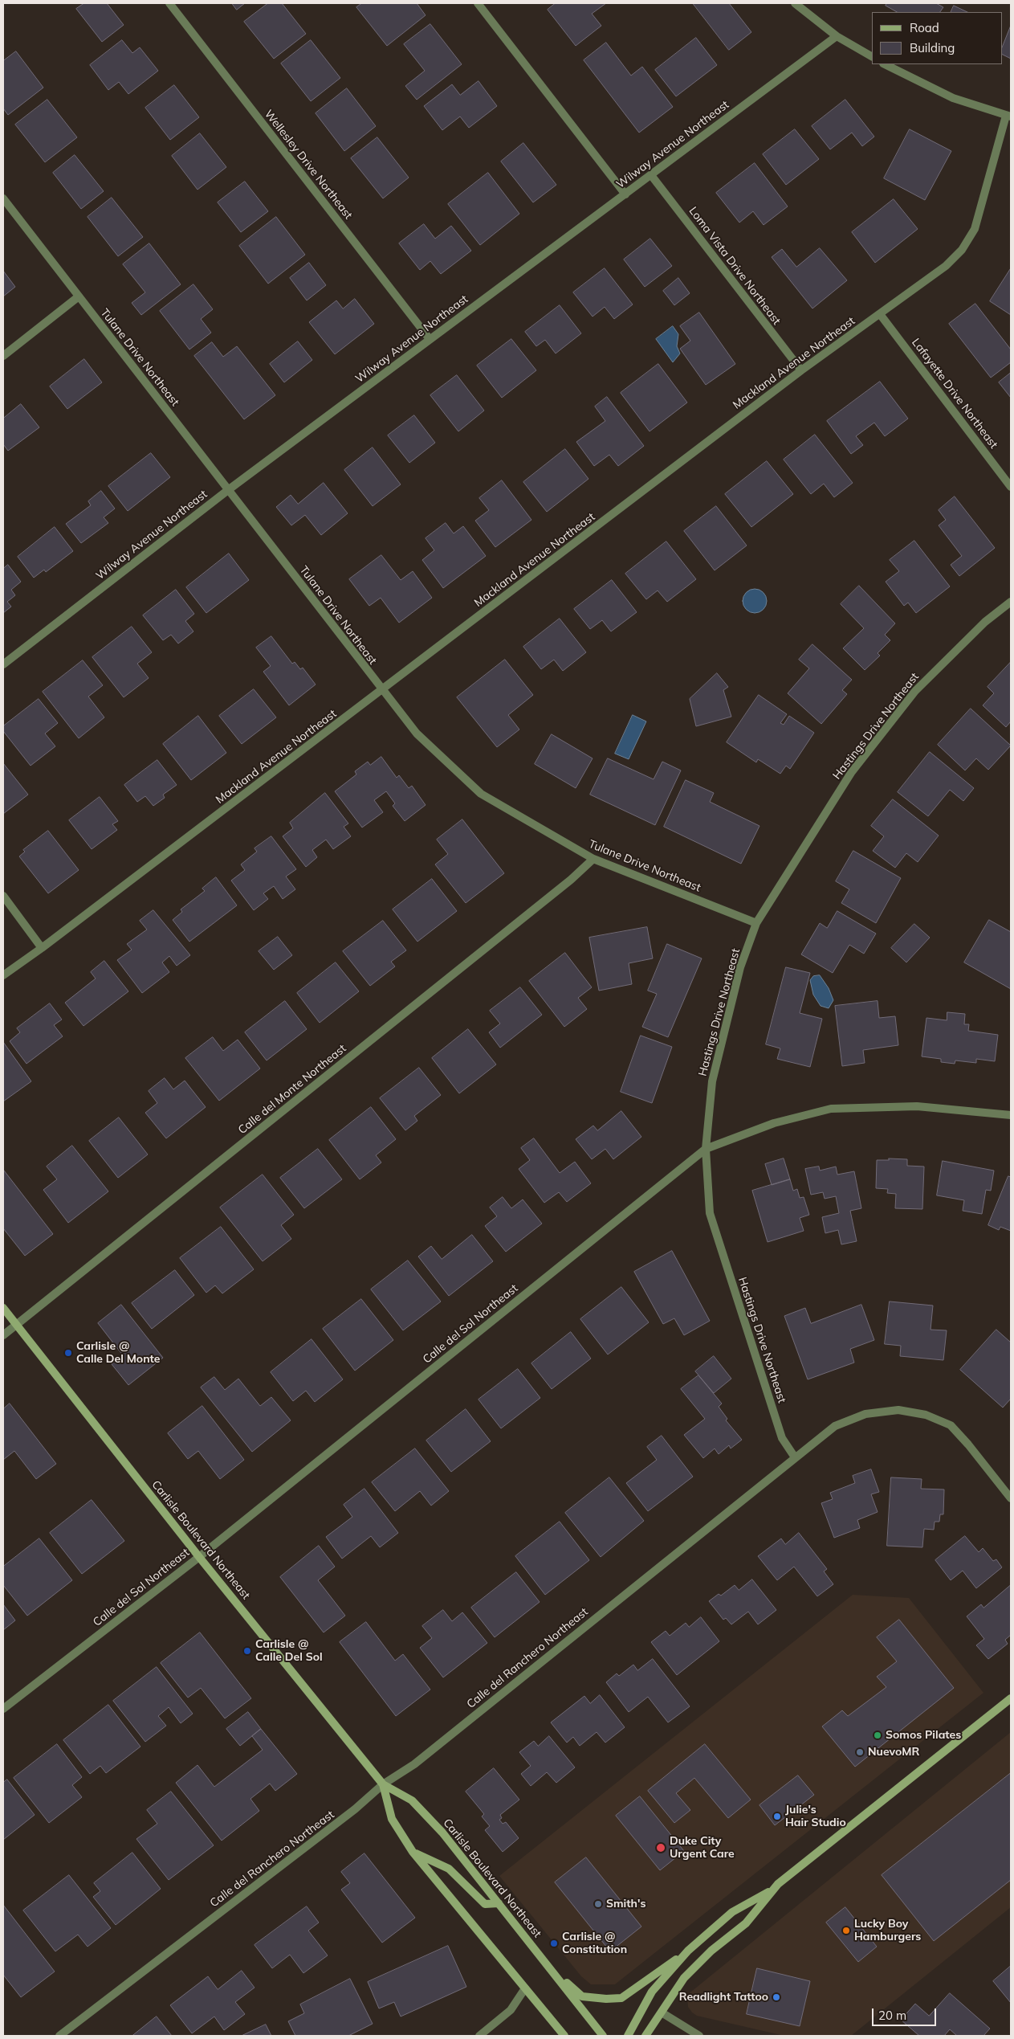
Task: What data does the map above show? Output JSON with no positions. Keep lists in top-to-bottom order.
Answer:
{
  "streets": {
    "main road": ["Carlisle Boulevard Northeast"],
    "street": [
      "Wilway Avenue Northeast",
      "Wellesley Drive Northeast",
      "Loma Vista Drive Northeast",
      "Tulane Drive Northeast",
      "Mackland Avenue Northeast",
      "Lafayette Drive Northeast",
      "Hastings Drive Northeast",
      "Calle del Monte Northeast",
      "Calle del Sol Northeast",
      "Calle del Ranchero Northeast"
    ]
  },
  "crossings": [
    ["Wilway Avenue Northeast", "Wellesley Drive Northeast"],
    ["Wilway Avenue Northeast", "Loma Vista Drive Northeast"],
    ["Wilway Avenue Northeast", "Tulane Drive Northeast"],
    ["Loma Vista Drive Northeast", "Mackland Avenue Northeast"],
    ["Tulane Drive Northeast", "Mackland Avenue Northeast"],
    ["Tulane Drive Northeast", "Hastings Drive Northeast"],
    ["Tulane Drive Northeast", "Calle del Monte Northeast"],
    ["Mackland Avenue Northeast", "Lafayette Drive Northeast"],
    ["Hastings Drive Northeast", "Calle del Sol Northeast"],
    ["Hastings Drive Northeast", "Calle del Ranchero Northeast"],
    ["Calle del Monte Northeast", "Carlisle Boulevard Northeast"],
    ["Calle del Sol Northeast", "Carlisle Boulevard Northeast"],
    ["Carlisle Boulevard Northeast", "Calle del Ranchero Northeast"]
  ],
  "places": [
    "Carlisle @ Calle Del Monte",
    "Carlisle @ Calle Del Sol",
    "Somos Pilates",
    "NuevoMR",
    "Julie's Hair Studio",
    "Duke City Urgent Care",
    "Smith's",
    "Lucky Boy Hamburgers",
    "Carlisle @ Constitution",
    "Readlight Tattoo"
  ],
  "legend": ["Road", "Building"],
  "scale_bar": "20 m"
}
